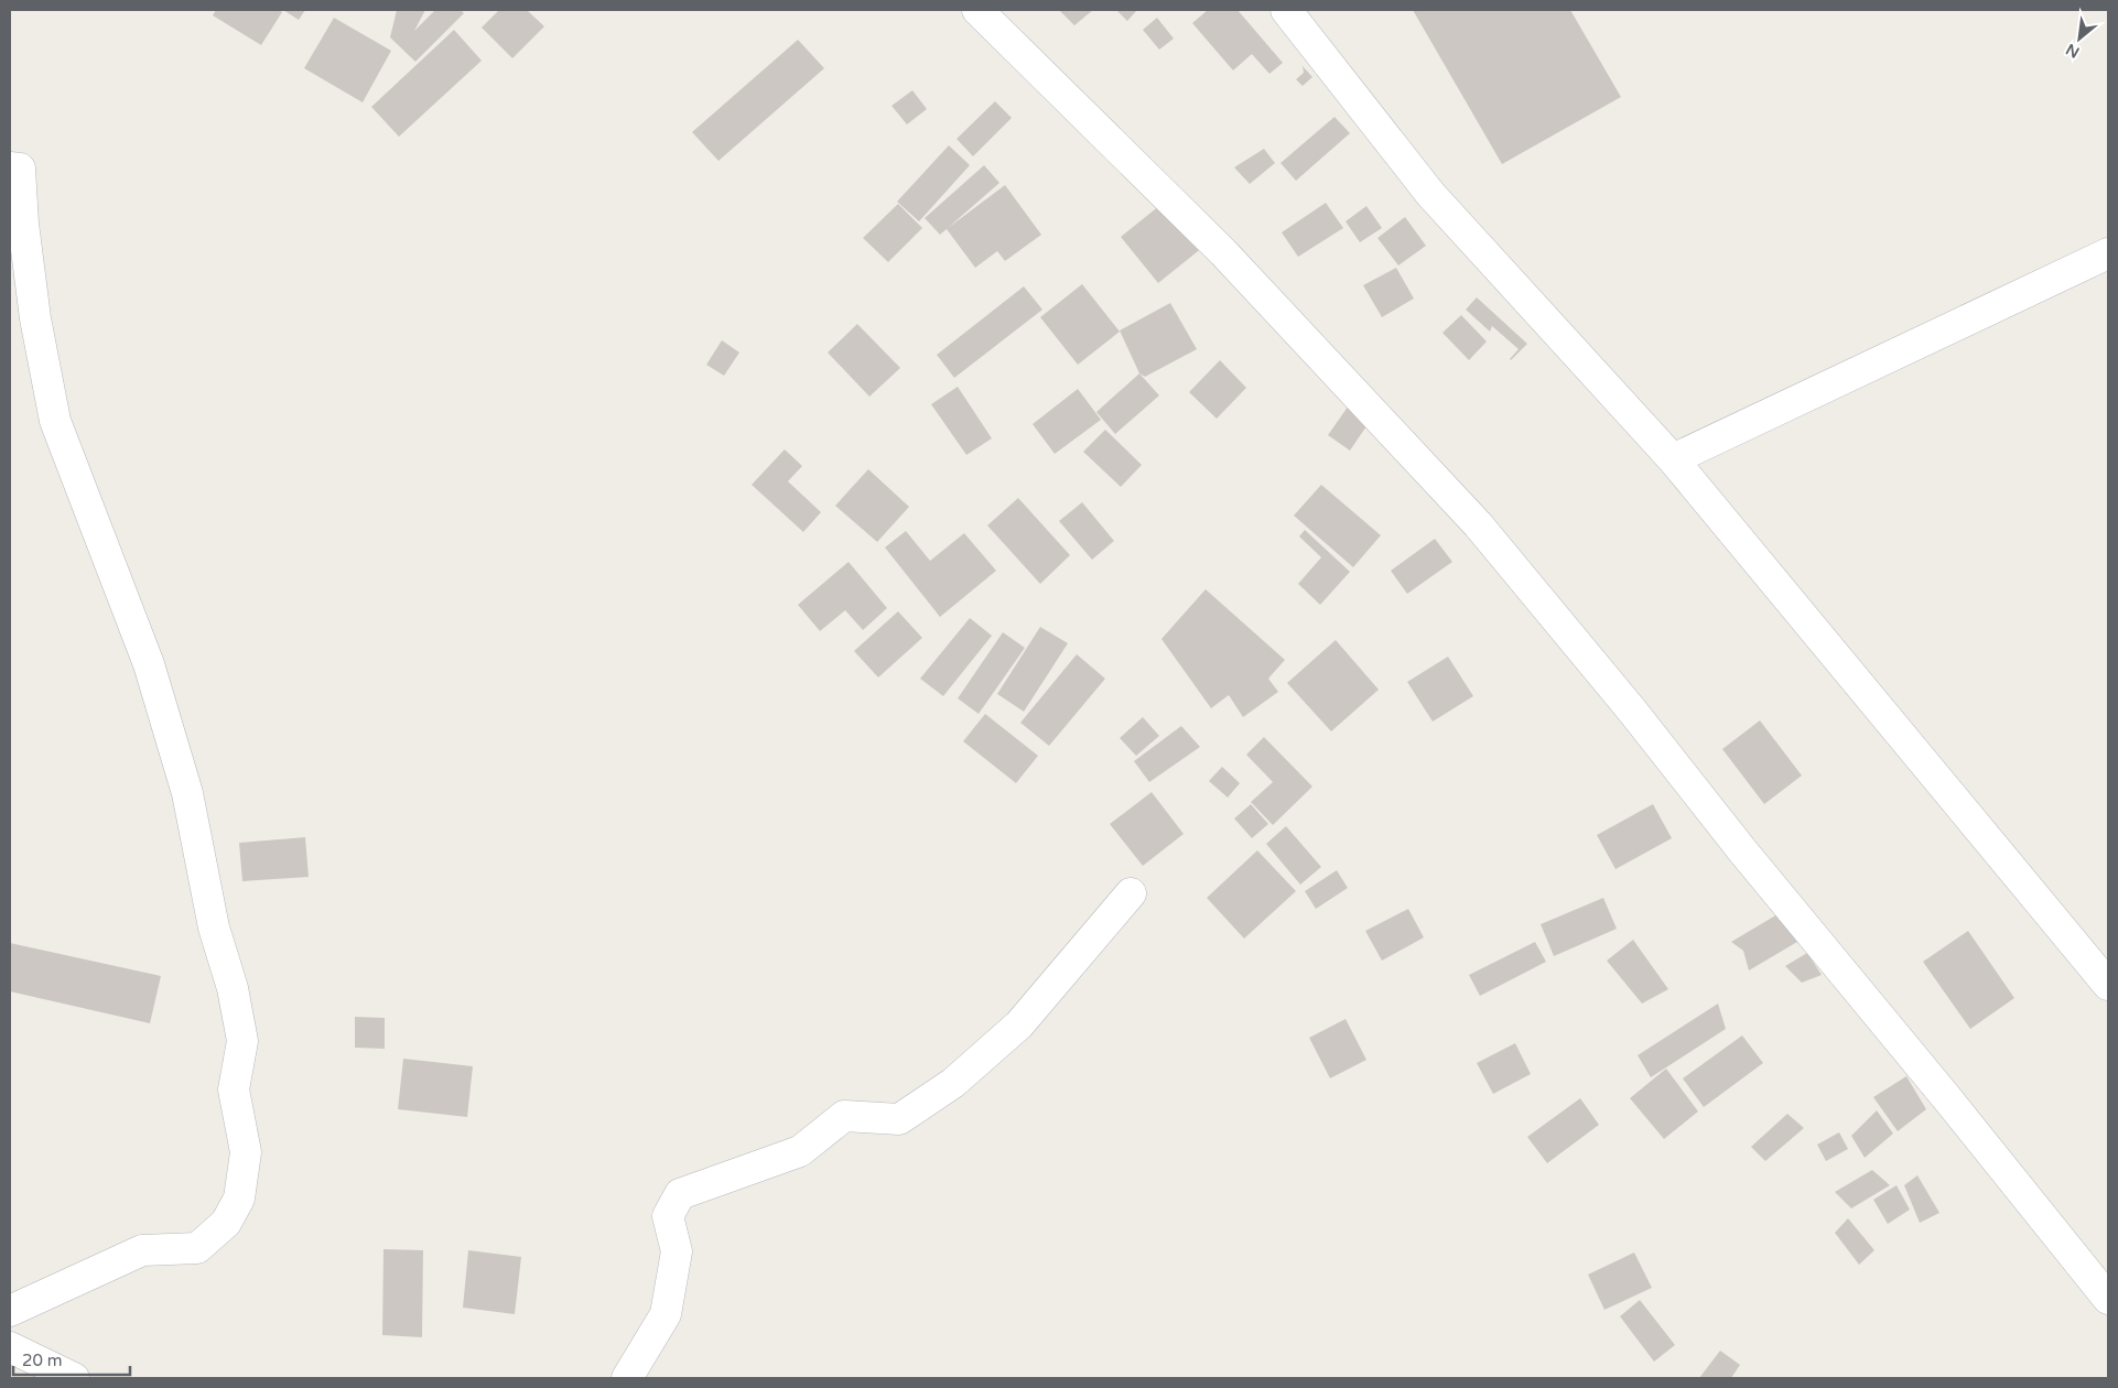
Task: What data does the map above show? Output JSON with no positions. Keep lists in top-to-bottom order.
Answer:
{
  "scale_bar": "20 m",
  "north": "bottom left"
}
